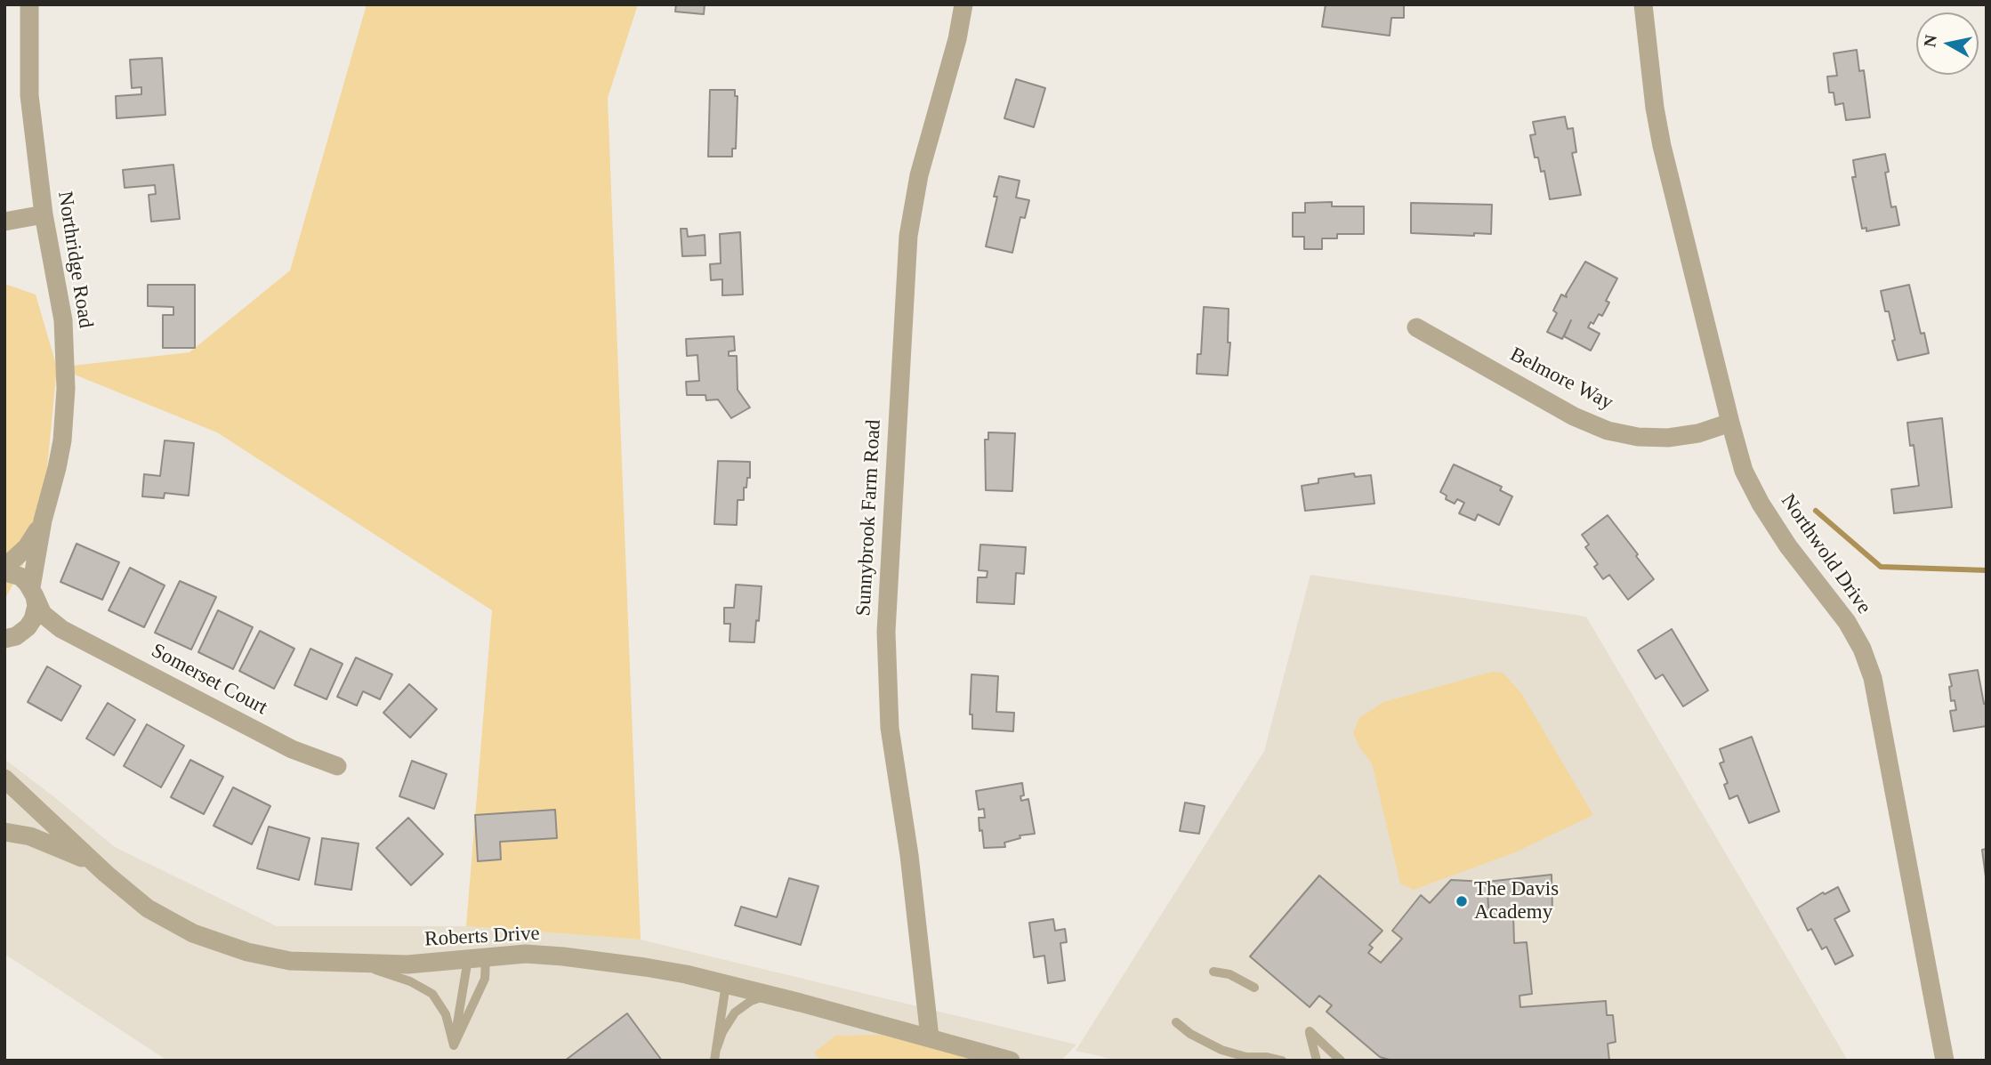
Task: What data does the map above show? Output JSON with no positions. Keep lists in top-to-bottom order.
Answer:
{
  "streets": {
    "street": [
      "Northridge Road",
      "Belmore Way",
      "Sunnybrook Farm Road",
      "Northwold Drive",
      "Somerset Court",
      "Roberts Drive"
    ]
  },
  "crossings": [
    ["Northridge Road", "Somerset Court"],
    ["Belmore Way", "Northwold Drive"],
    ["Sunnybrook Farm Road", "Roberts Drive"]
  ],
  "places": ["The Davis Academy"],
  "north": "left"
}
